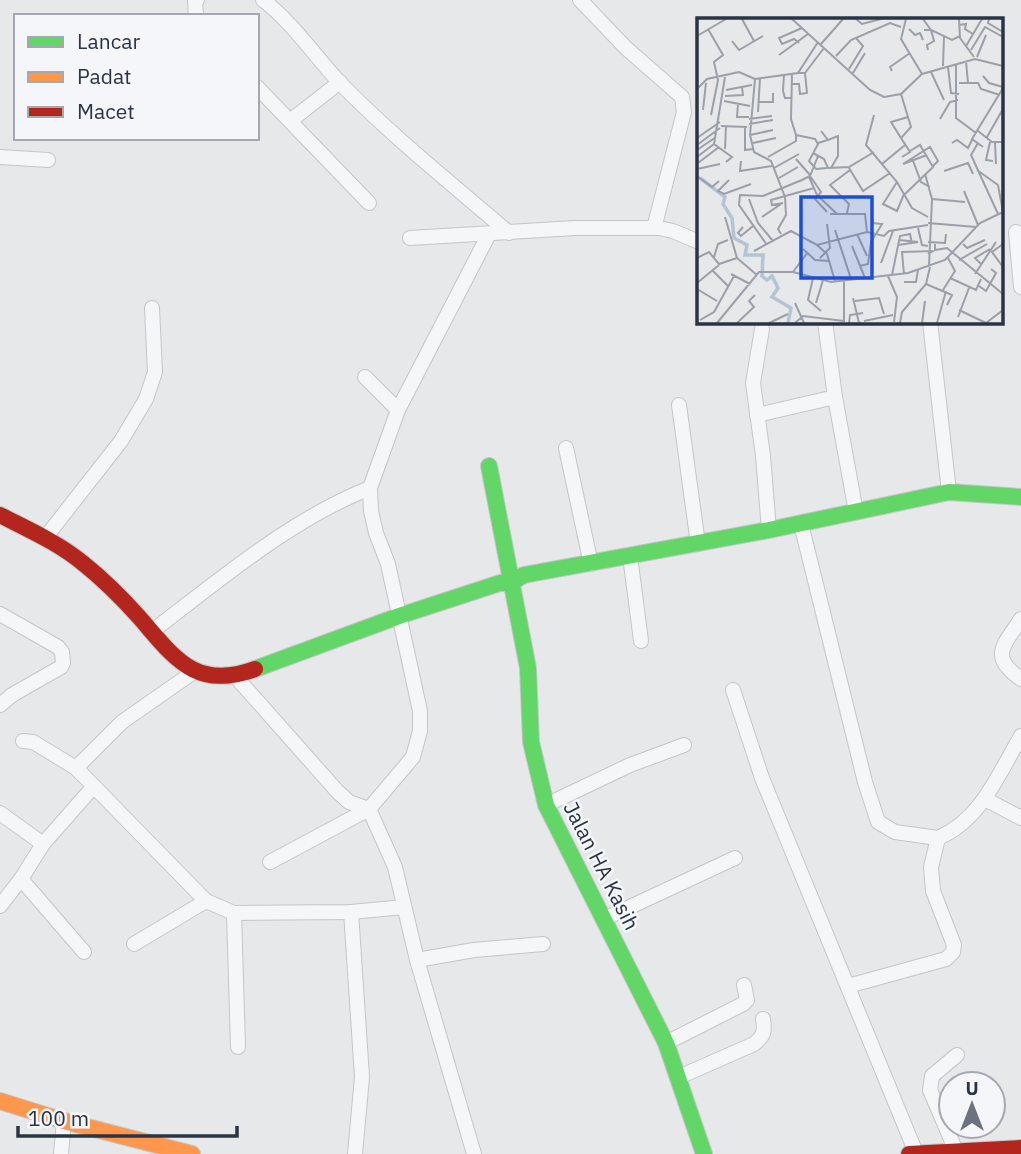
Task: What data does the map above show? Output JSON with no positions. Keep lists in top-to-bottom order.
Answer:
{
  "streets": {
    "street": ["Jalan HA Kasih"]
  },
  "legend": ["Lancar", "Padat", "Macet"],
  "scale_bar": "100 m",
  "north": "top"
}
